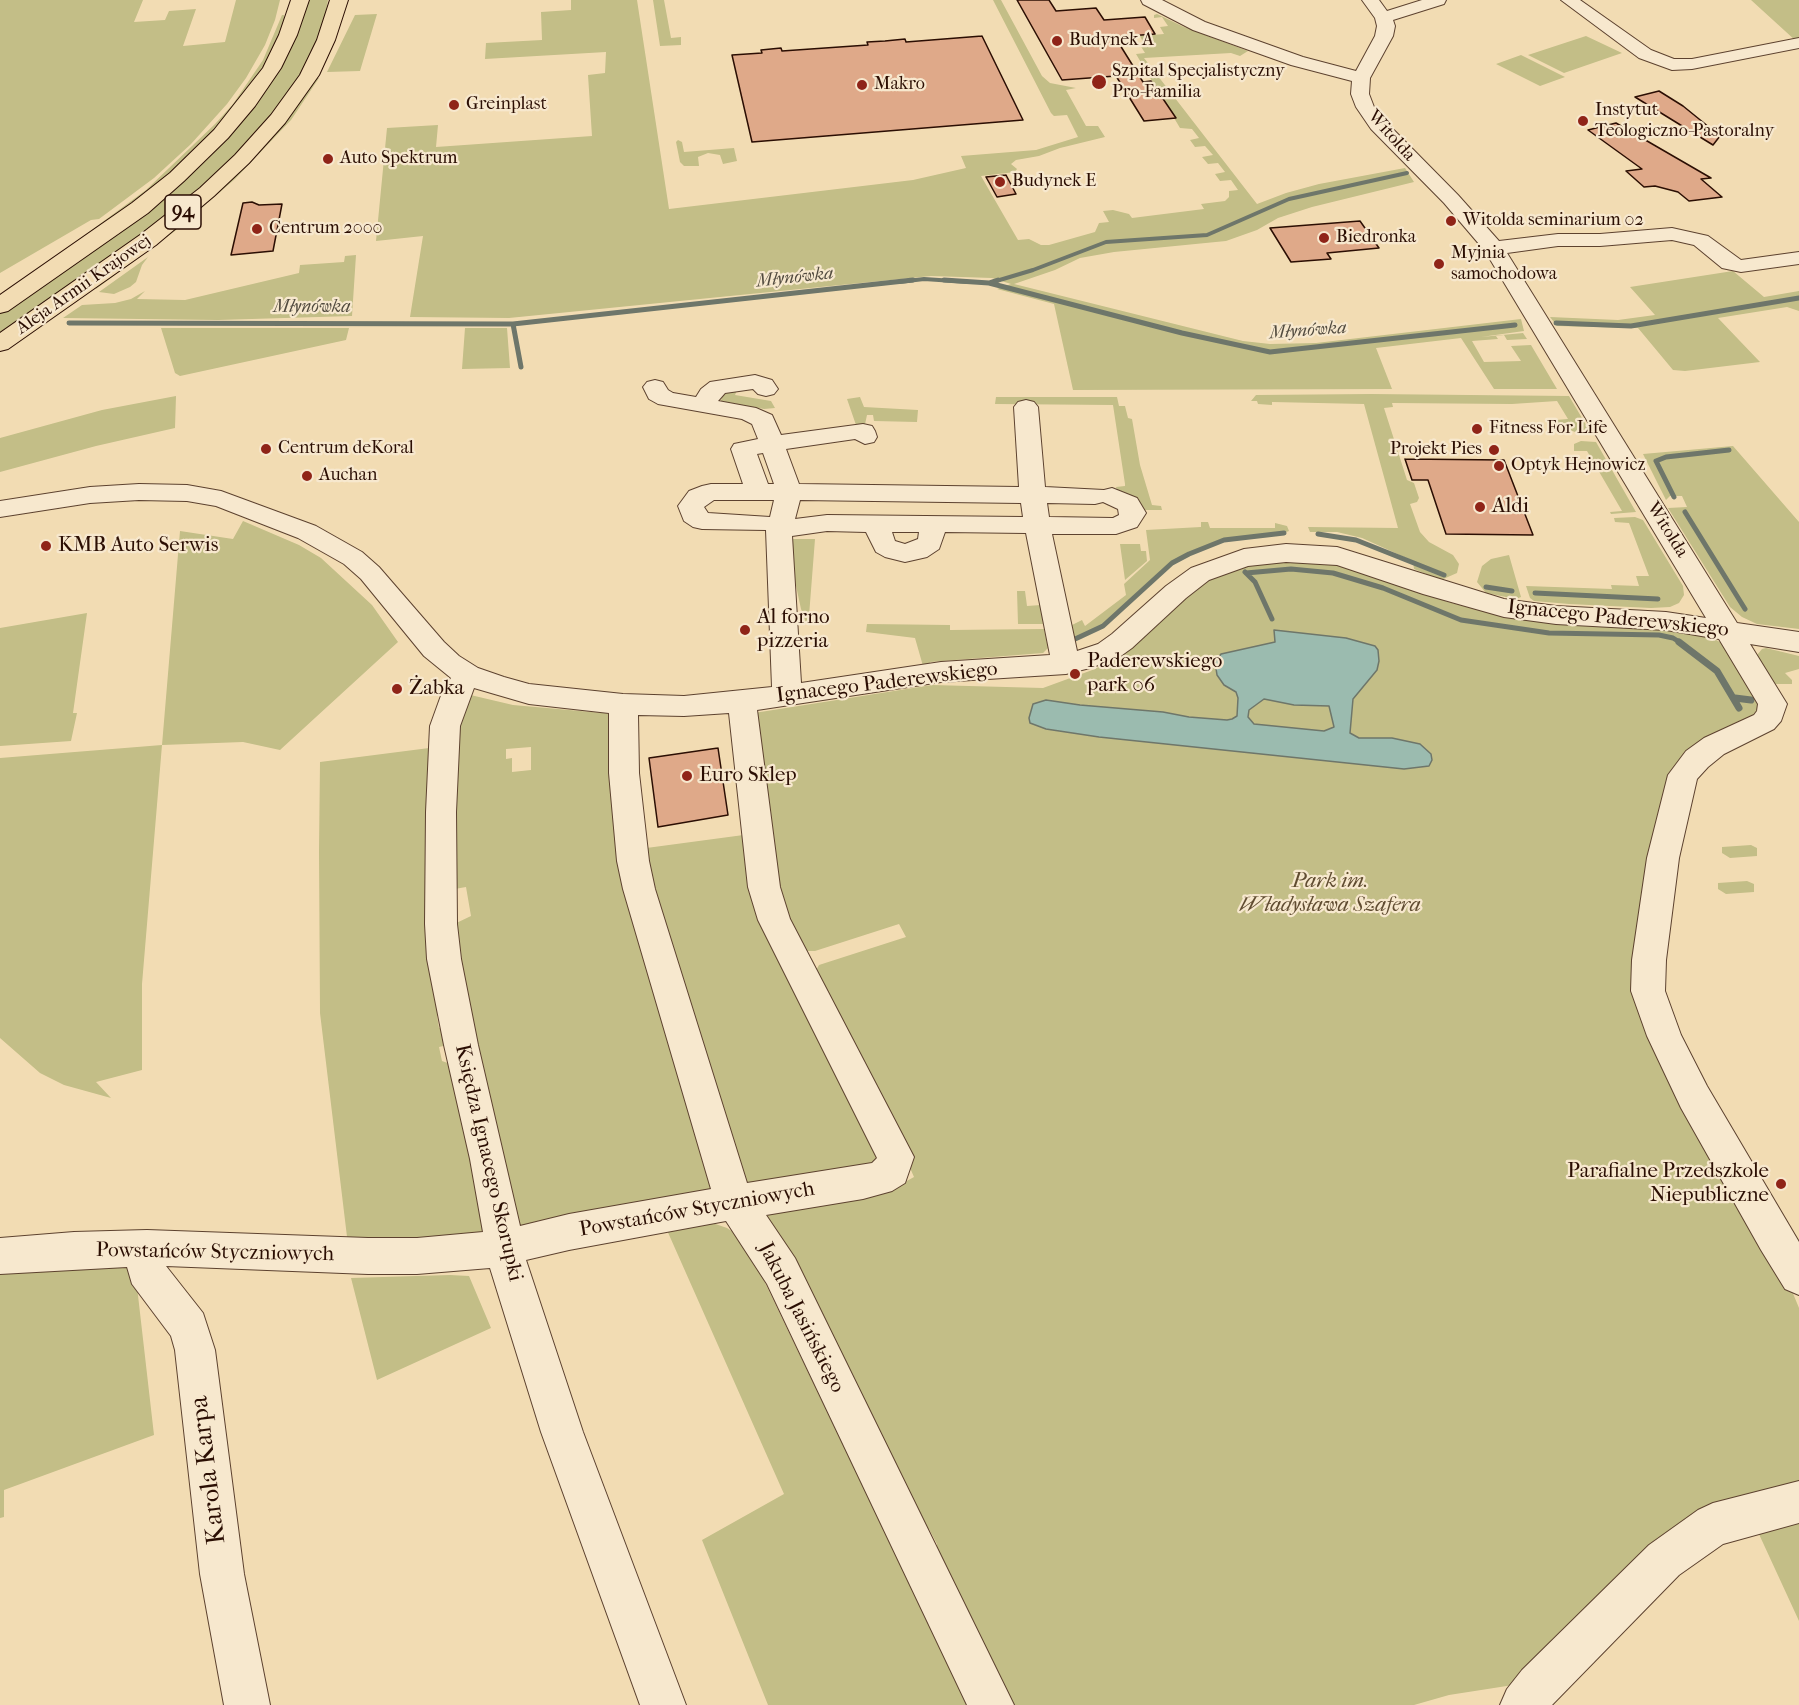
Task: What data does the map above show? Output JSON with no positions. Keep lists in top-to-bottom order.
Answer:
{
  "streets": {
    "main road": ["94", "Aleja Armii Krajowej"],
    "street": [
      "Witolda",
      "Ignacego Paderewskiego",
      "Księdza Ignacego Skorupki",
      "Powstańców Styczniowych",
      "Jakuba Jasińskiego",
      "Karola Karpa"
    ]
  },
  "crossings": [
    ["Witolda", "Ignacego Paderewskiego"],
    ["Ignacego Paderewskiego", "Księdza Ignacego Skorupki"],
    ["Ignacego Paderewskiego", "Powstańców Styczniowych"],
    ["Ignacego Paderewskiego", "Jakuba Jasińskiego"],
    ["Księdza Ignacego Skorupki", "Powstańców Styczniowych"],
    ["Powstańców Styczniowych", "Jakuba Jasińskiego"],
    ["Powstańców Styczniowych", "Karola Karpa"]
  ],
  "water": ["Młynówka"],
  "parks": ["Park im. Władysława Szafera"],
  "places": [
    "Budynek A",
    "Szpital Specjalistyczny Pro-Familia",
    "Makro",
    "Greinplast",
    "Instytut Teologiczno-Pastoralny",
    "Auto Spektrum",
    "Budynek E",
    "Witolda seminarium 02",
    "Centrum 2000",
    "Biedronka",
    "Myjnia samochodowa",
    "Fitness For Life",
    "Centrum deKoral",
    "Projekt Pies",
    "Optyk Hejnowicz",
    "Auchan",
    "Aldi",
    "KMB Auto Serwis",
    "Al forno pizzeria",
    "Paderewskiego park 06",
    "Żabka",
    "Euro Sklep",
    "Parafialne Przedszkole Niepubliczne"
  ]
}
